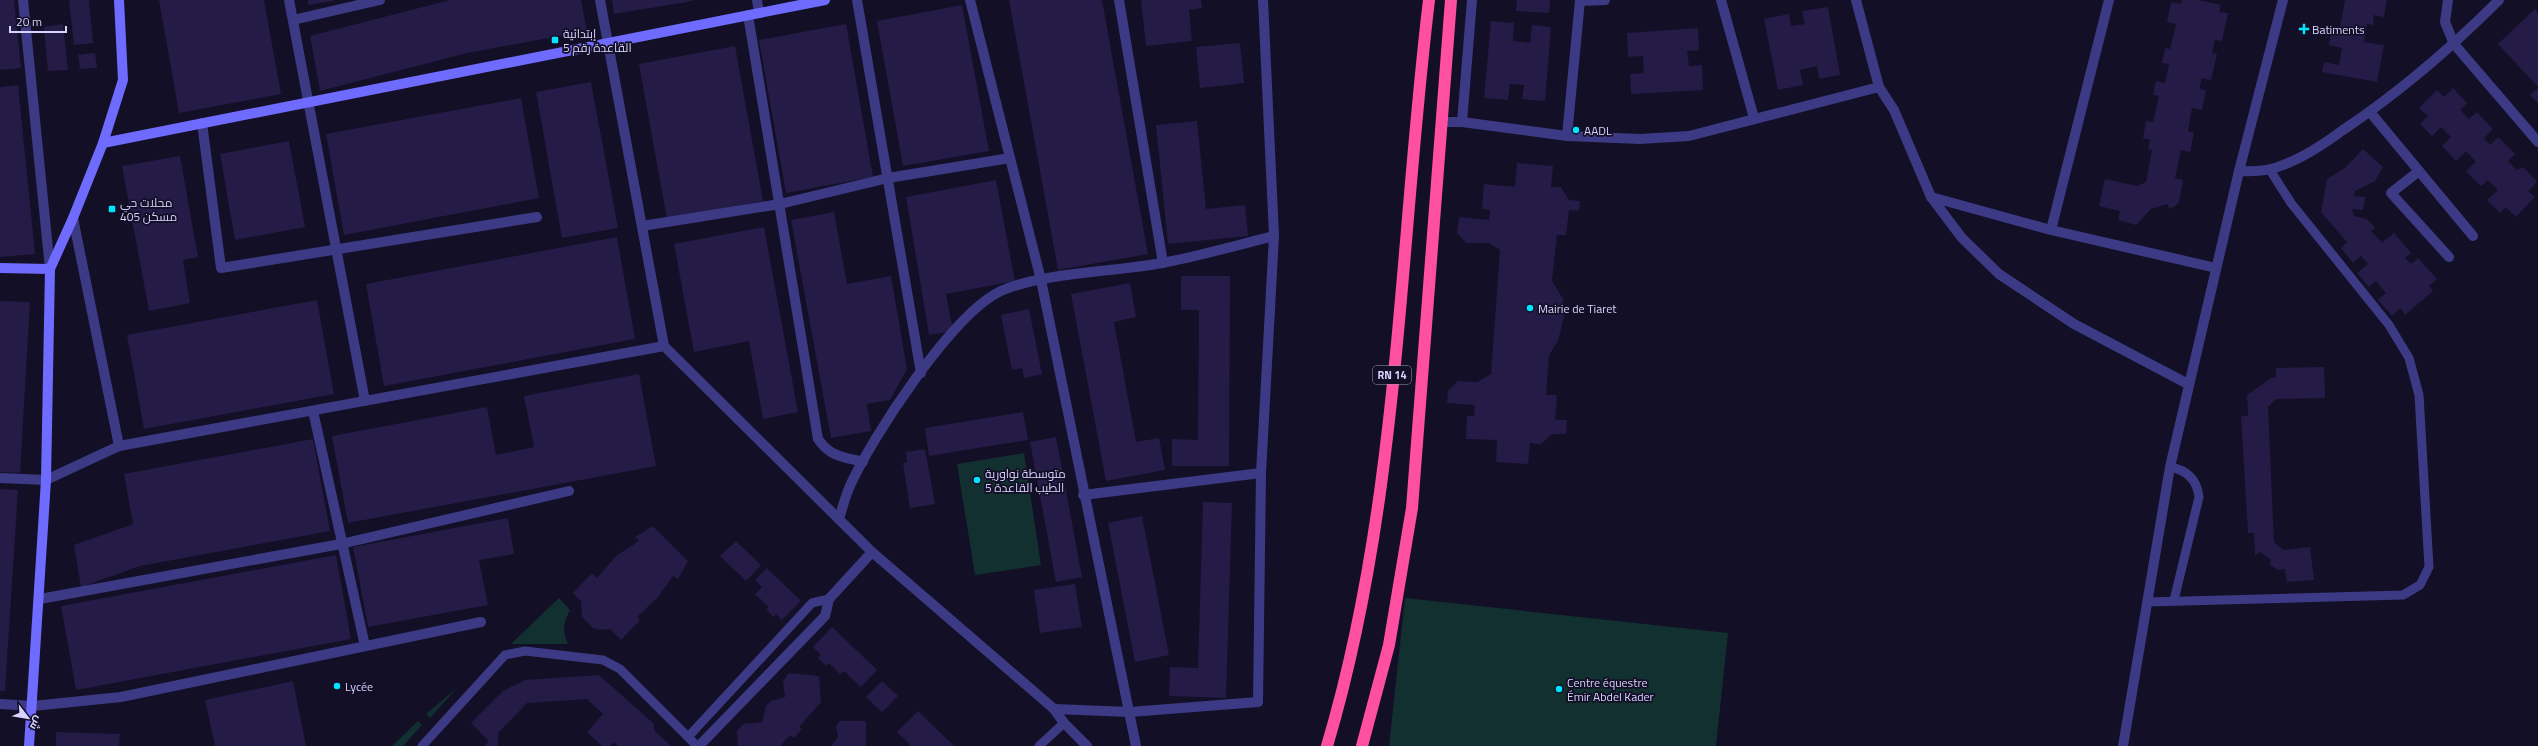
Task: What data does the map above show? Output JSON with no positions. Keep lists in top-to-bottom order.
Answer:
{
  "streets": {
    "highway": ["RN 14"]
  },
  "places": {
    "health": ["Batiments"],
    "transit": ["إبتدائية القاعدة رقم 5", "محلات حي 405 مسكن"],
    "other": [
      "AADL",
      "Mairie de Tiaret",
      "متوسطة نواورية الطيب القاعدة 5",
      "Lycée",
      "Centre équestre Émir Abdel Kader"
    ]
  },
  "scale_bar": "20 m",
  "north": "bottom right"
}
